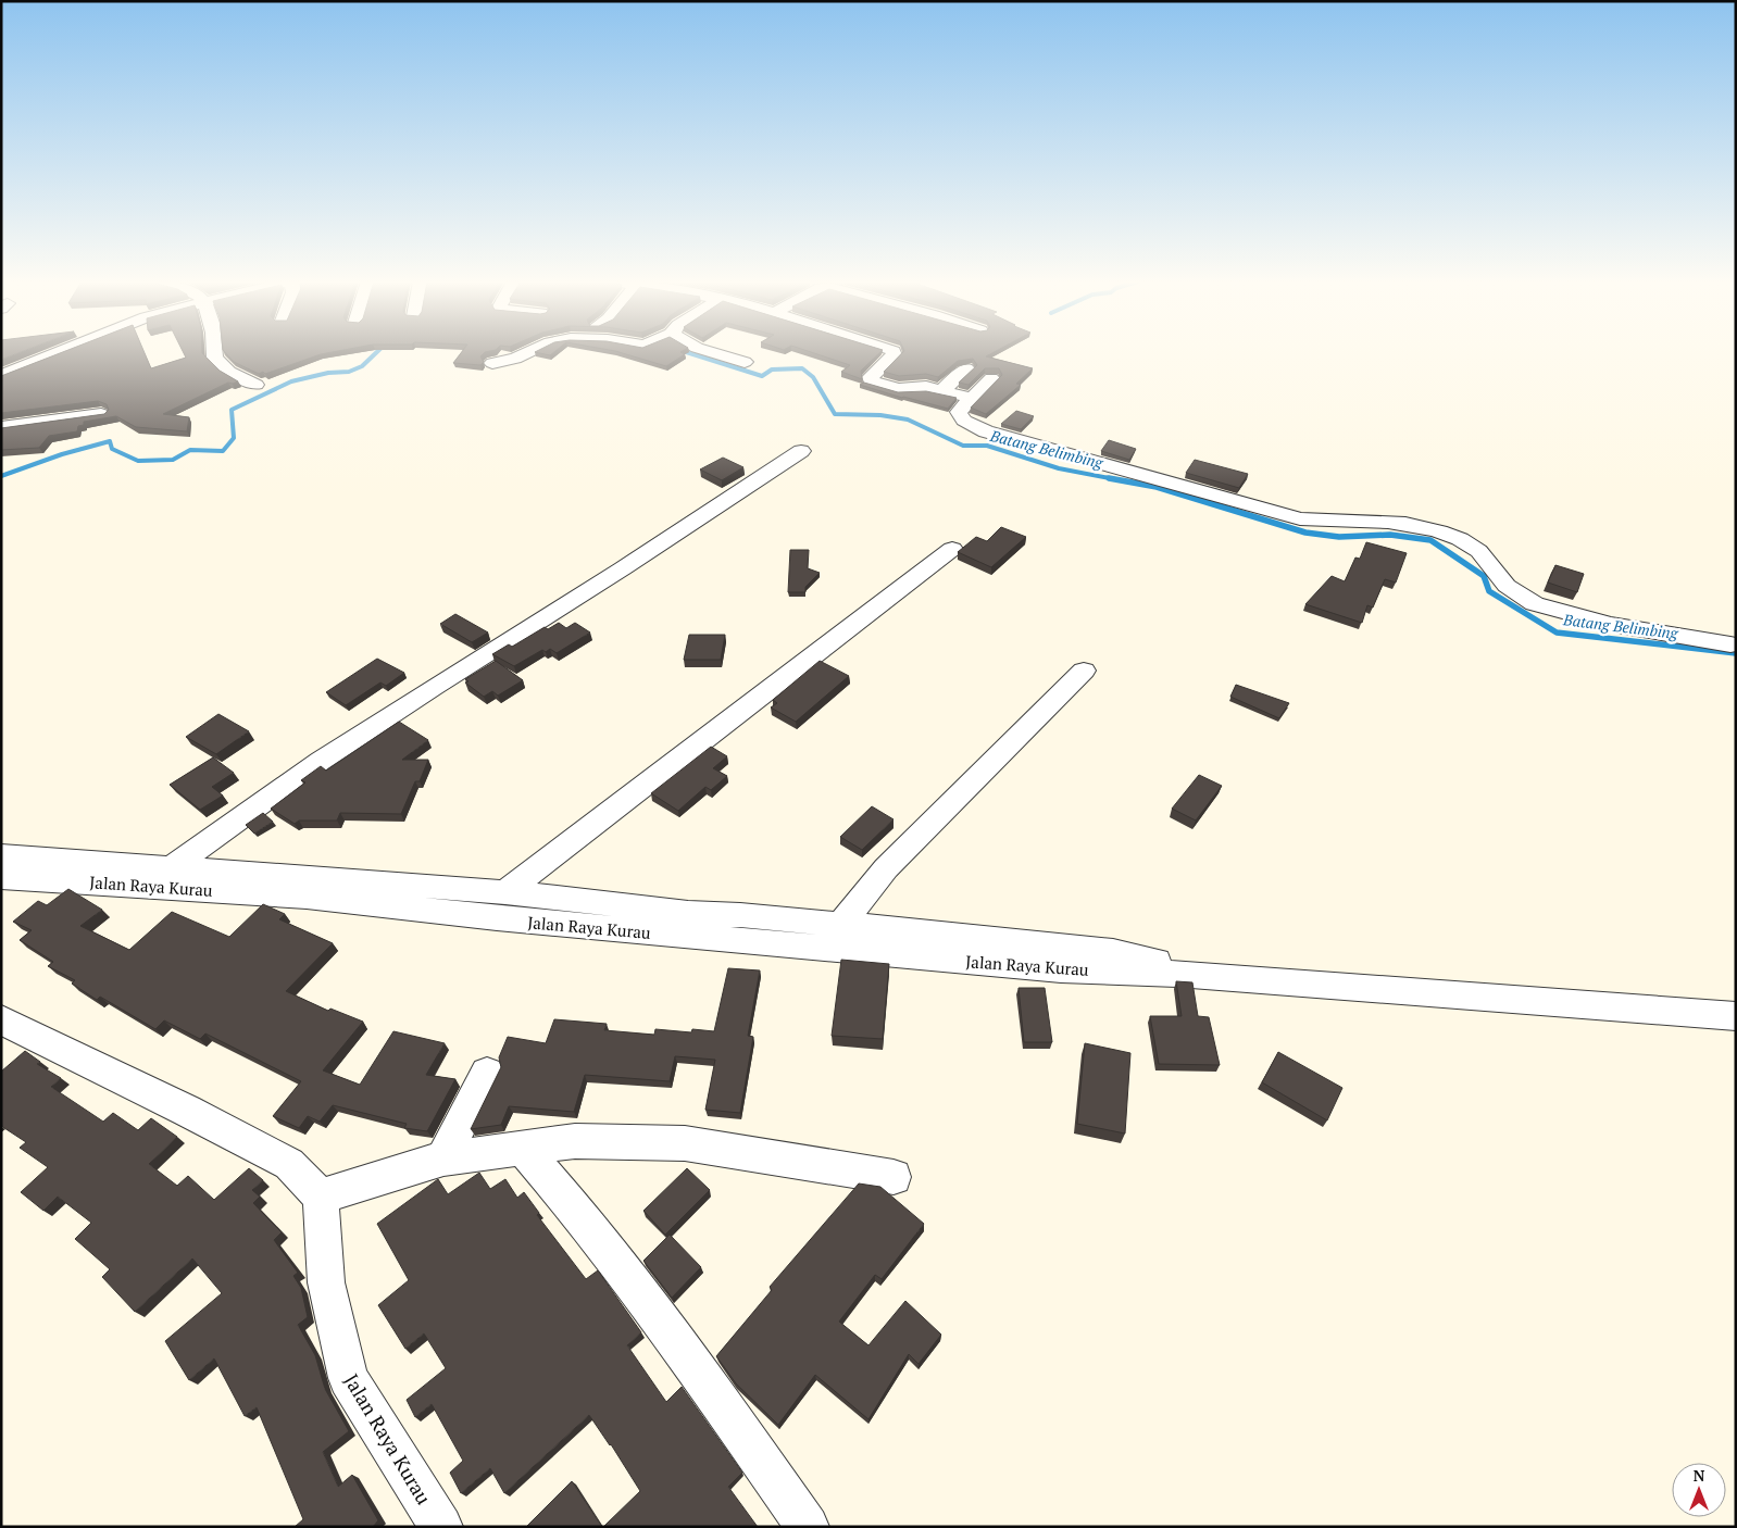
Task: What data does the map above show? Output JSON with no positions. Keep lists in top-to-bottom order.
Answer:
{
  "streets": {
    "street": ["Jalan Raya Kurau"]
  },
  "water": ["Batang Belimbing"],
  "north": "top"
}
